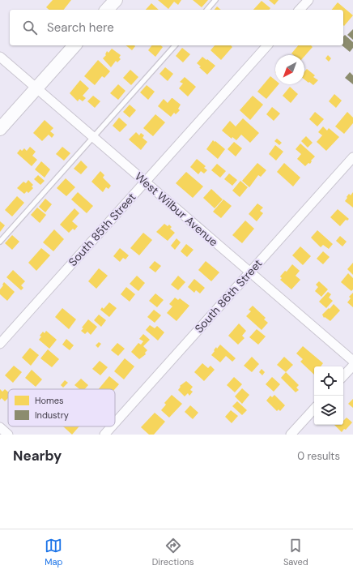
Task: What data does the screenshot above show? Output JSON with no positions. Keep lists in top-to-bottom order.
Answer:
{
  "streets": {
    "street": ["West Wilbur Avenue", "South 85th Street", "South 86th Street"]
  },
  "crossings": [
    ["West Wilbur Avenue", "South 85th Street"],
    ["West Wilbur Avenue", "South 86th Street"]
  ],
  "legend": ["Homes", "Industry"],
  "north": "bottom left",
  "page": {
    "search": "Search here",
    "heading": ["Nearby", "0 results"],
    "nav": ["Map", "Directions", "Saved"]
  }
}
